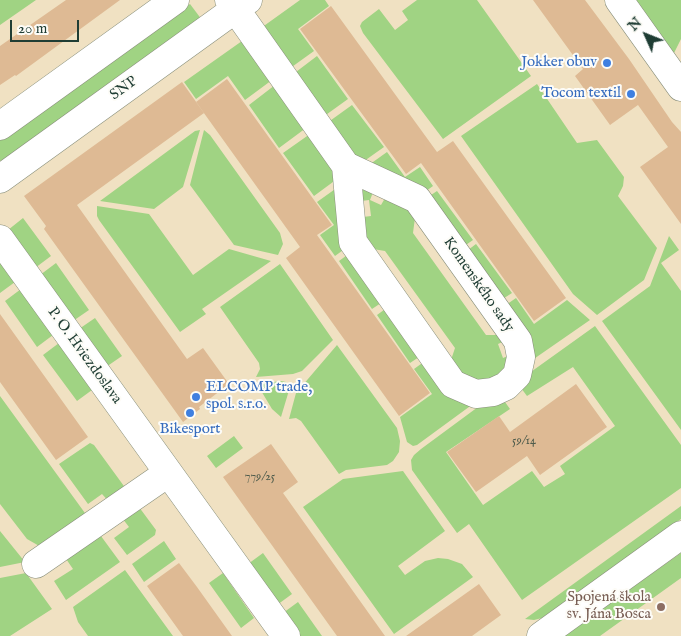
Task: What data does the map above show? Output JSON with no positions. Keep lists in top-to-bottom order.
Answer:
{
  "streets": {
    "street": ["SNP", "Komenského sady", "P. O. Hviezdoslava"]
  },
  "crossings": [
    ["SNP", "Komenského sady"]
  ],
  "places": [
    "Jokker obuv",
    "Tocom textil",
    "ELCOMP trade, spol. s.r.o.",
    "Bikesport",
    "Spojená škola sv. Jána Bosca"
  ],
  "house_numbers": ["59/14", "779/25"],
  "scale_bar": "20 m",
  "north": "top left"
}
